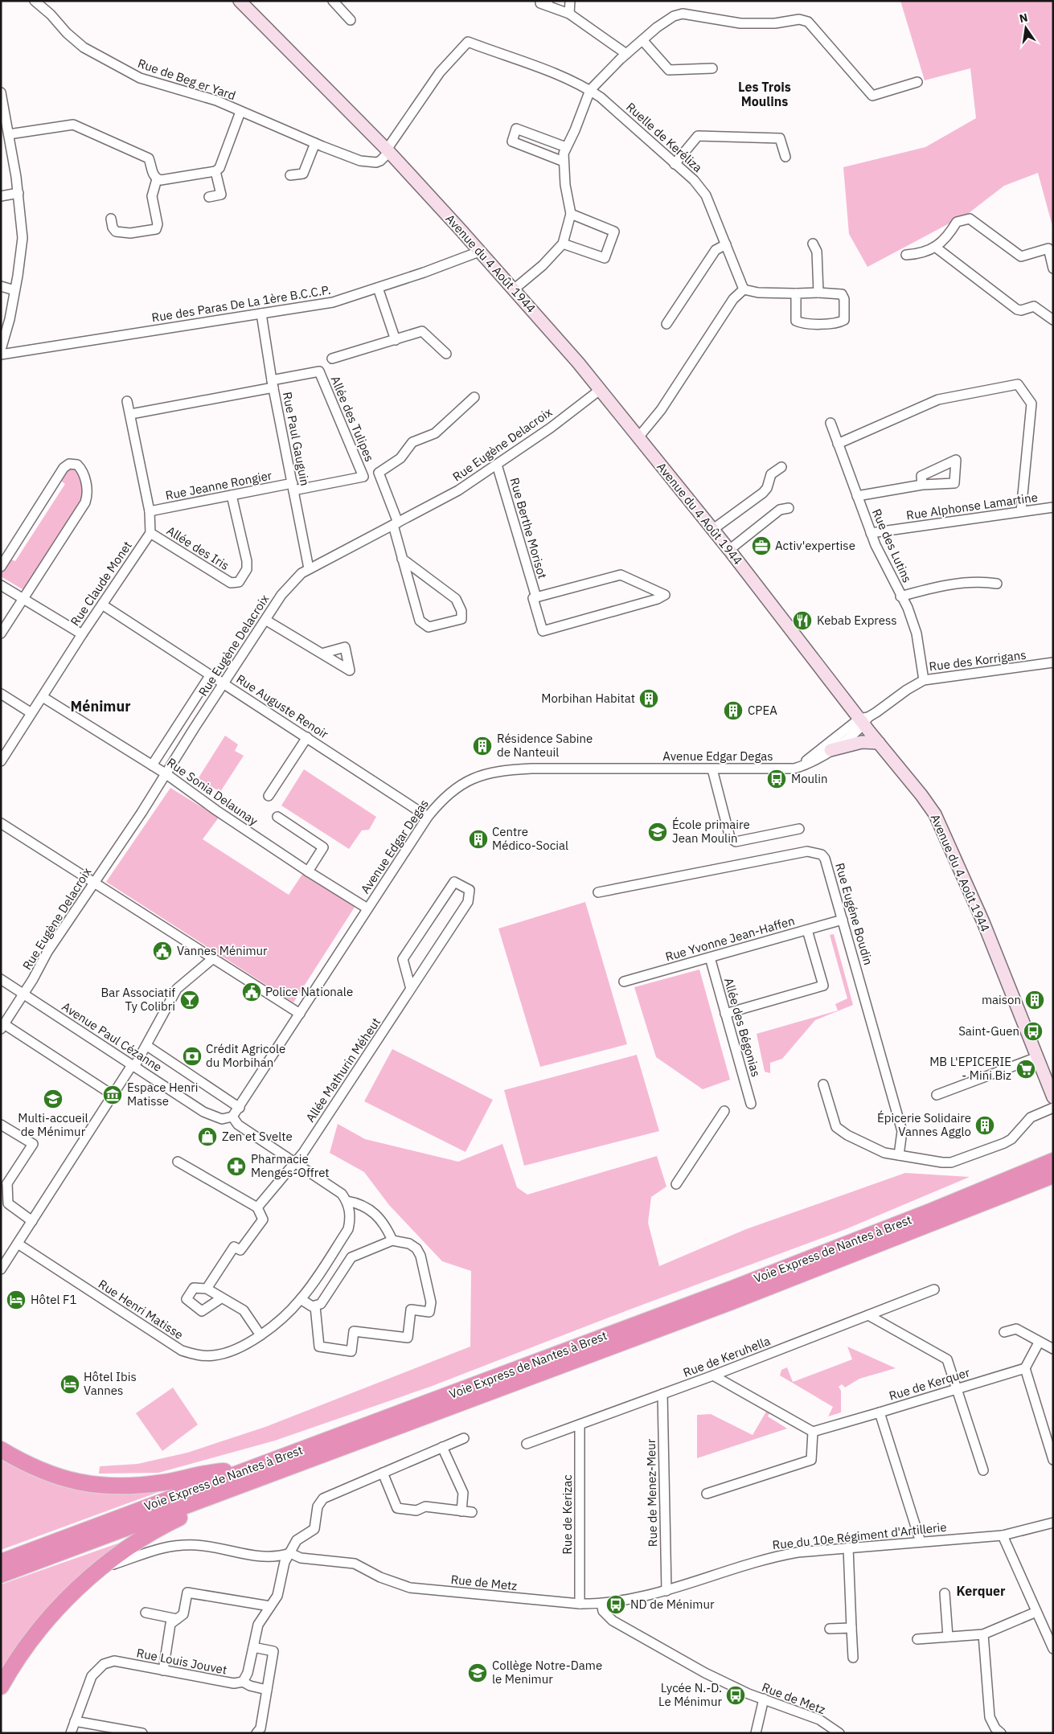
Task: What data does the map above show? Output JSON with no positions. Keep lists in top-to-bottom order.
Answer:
{
  "streets": {
    "highway": ["Voie Express de Nantes à Brest"],
    "street": [
      "Rue de Beg er Yard",
      "Ruelle de Keréliza",
      "Avenue du 4 Août 1944",
      "Rue des Paras De La 1ère B.C.C.P.",
      "Allée des Tulipes",
      "Rue Paul Gauguin",
      "Rue Eugène Delacroix",
      "Rue Jeanne Rongier",
      "Rue Alphonse Lamartine",
      "Rue Berthe Morisot",
      "Rue des Lutins",
      "Allée des Iris",
      "Rue Claude Monet",
      "Rue des Korrigans",
      "Rue Auguste Renoir",
      "Avenue Edgar Degas",
      "Rue Sonia Delaunay",
      "Rue Eugéne Boudin",
      "Rue Yvonne Jean-Haffen",
      "Allée des Bégonias",
      "Avenue Paul Cézanne",
      "Allée Mathurin Méheut",
      "Rue Henri Matisse",
      "Rue de Keruhella",
      "Rue de Kerquer",
      "Rue de Menez-Meur",
      "Rue de Kerizac",
      "Rue du 10e Régiment d'Artillerie",
      "Rue de Metz",
      "Rue Louis Jouvet"
    ]
  },
  "crossings": [
    ["Rue de Beg er Yard", "Ruelle de Keréliza"],
    ["Rue de Beg er Yard", "Avenue du 4 Août 1944"],
    ["Ruelle de Keréliza", "Avenue du 4 Août 1944"],
    ["Avenue du 4 Août 1944", "Rue des Paras De La 1ère B.C.C.P."],
    ["Avenue du 4 Août 1944", "Rue Eugène Delacroix"],
    ["Avenue du 4 Août 1944", "Rue des Korrigans"],
    ["Avenue du 4 Août 1944", "Avenue Edgar Degas"],
    ["Rue des Paras De La 1ère B.C.C.P.", "Rue Paul Gauguin"],
    ["Allée des Tulipes", "Rue Paul Gauguin"],
    ["Allée des Tulipes", "Rue Jeanne Rongier"],
    ["Rue Paul Gauguin", "Rue Eugène Delacroix"],
    ["Rue Paul Gauguin", "Rue Jeanne Rongier"],
    ["Rue Eugène Delacroix", "Rue Berthe Morisot"],
    ["Rue Eugène Delacroix", "Rue Auguste Renoir"],
    ["Rue Eugène Delacroix", "Rue Sonia Delaunay"],
    ["Rue Eugène Delacroix", "Avenue Paul Cézanne"],
    ["Rue Jeanne Rongier", "Allée des Iris"],
    ["Rue Alphonse Lamartine", "Rue des Lutins"],
    ["Rue des Lutins", "Rue des Korrigans"],
    ["Allée des Iris", "Rue Claude Monet"],
    ["Rue Claude Monet", "Rue Auguste Renoir"],
    ["Rue Claude Monet", "Rue Sonia Delaunay"],
    ["Rue des Korrigans", "Avenue Edgar Degas"],
    ["Rue Auguste Renoir", "Avenue Edgar Degas"],
    ["Avenue Edgar Degas", "Rue Sonia Delaunay"],
    ["Avenue Edgar Degas", "Avenue Paul Cézanne"],
    ["Rue Eugéne Boudin", "Rue Yvonne Jean-Haffen"],
    ["Rue Yvonne Jean-Haffen", "Allée des Bégonias"],
    ["Rue de Keruhella", "Rue de Menez-Meur"],
    ["Rue de Keruhella", "Rue de Kerizac"],
    ["Rue de Kerquer", "Rue du 10e Régiment d'Artillerie"],
    ["Rue de Menez-Meur", "Rue du 10e Régiment d'Artillerie"],
    ["Rue de Kerizac", "Rue de Metz"],
    ["Rue du 10e Régiment d'Artillerie", "Rue de Metz"]
  ],
  "districts": ["Les Trois Moulins", "Ménimur", "Kerquer"],
  "places": {
    "office": ["Activ'expertise"],
    "restaurant": ["Kebab Express"],
    "building": [
      "Morbihan Habitat",
      "CPEA",
      "Résidence Sabine de Nanteuil",
      "Centre Médico-Social",
      "maison",
      "Épicerie Solidaire Vannes Agglo"
    ],
    "bus stop": [
      "Moulin",
      "Saint-Guen",
      "ND de Ménimur",
      "Lycée N.-D. Le Ménimur"
    ],
    "school or university": ["École primaire Jean Moulin", "Multi-accueil de Ménimur", "Collège Notre-Dame le Menimur"],
    "public building": ["Vannes Ménimur", "Police Nationale"],
    "bar": ["Bar Associatif Ty Colibri"],
    "bank": ["Crédit Agricole du Morbihan"],
    "supermarket": ["MB L'EPICERIE - Mini Biz"],
    "museum": ["Espace Henri Matisse"],
    "shop": ["Zen et Svelte"],
    "pharmacy": ["Pharmacie Menges-Offret"],
    "hotel": ["Hôtel F1", "Hôtel Ibis Vannes"]
  },
  "north": "top"
}
